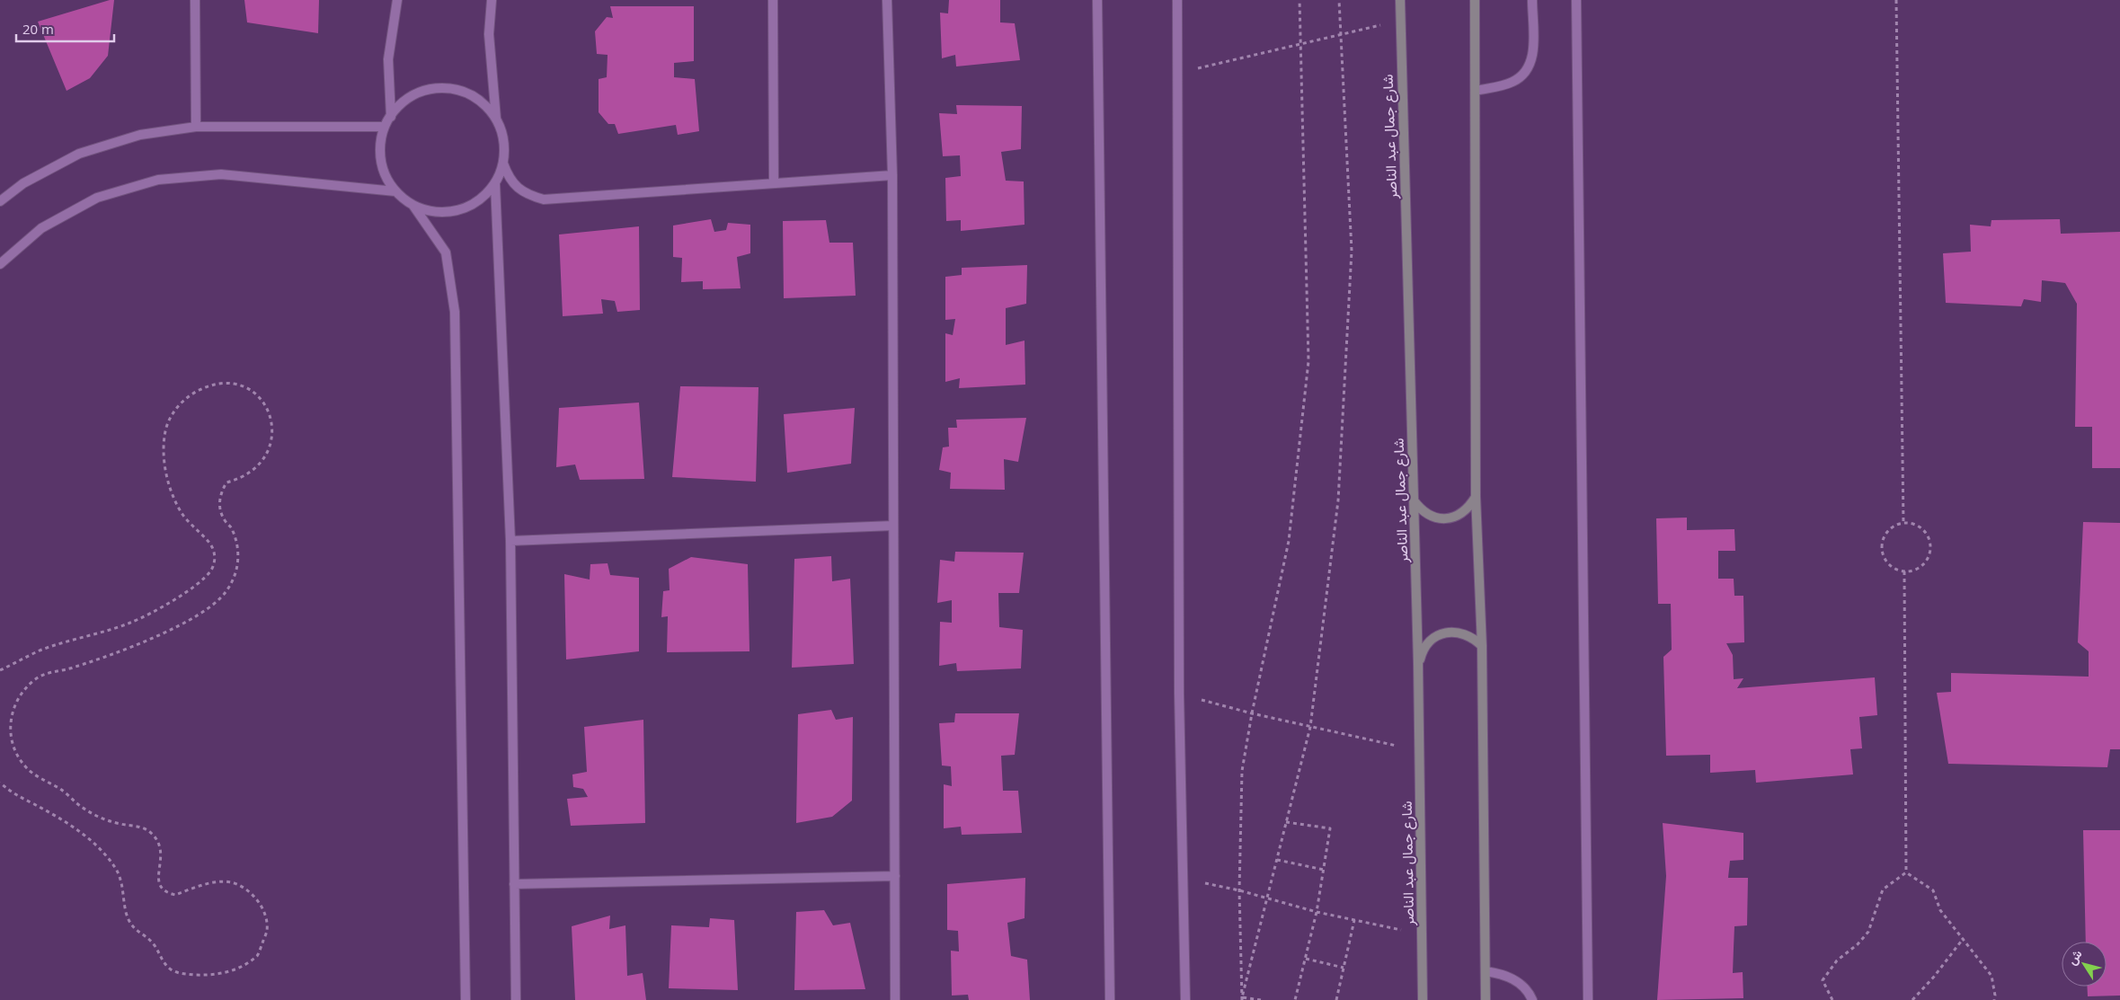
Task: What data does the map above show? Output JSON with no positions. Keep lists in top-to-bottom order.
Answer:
{
  "streets": {
    "main road": ["شارع جمال عبد الناصر"]
  },
  "scale_bar": "20 m",
  "north": "top left"
}
